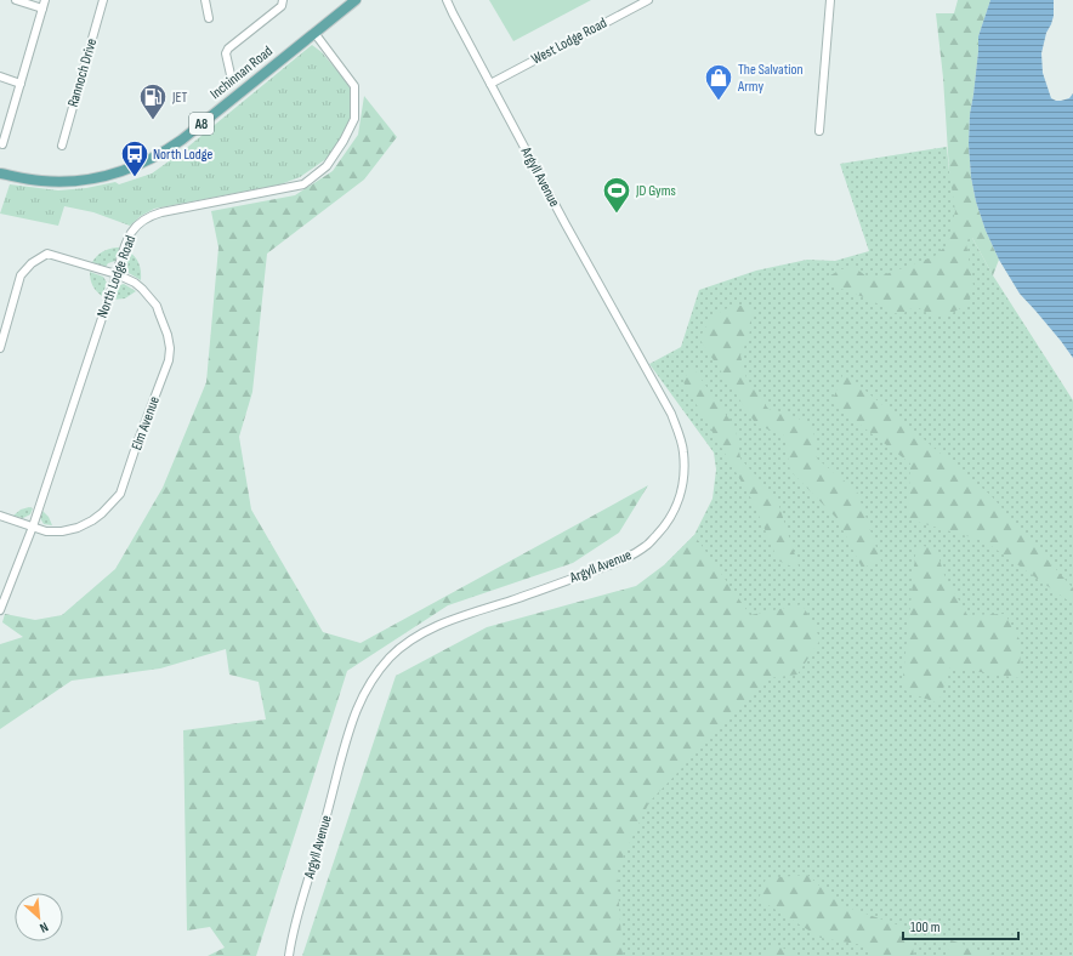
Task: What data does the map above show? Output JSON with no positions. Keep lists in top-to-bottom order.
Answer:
{
  "streets": {
    "main road": ["Inchinnan Road", "A8"],
    "street": [
      "West Lodge Road",
      "Rannoch Drive",
      "Argyll Avenue",
      "North Lodge Road",
      "Elm Avenue"
    ]
  },
  "crossings": [
    ["West Lodge Road", "Argyll Avenue"],
    ["Inchinnan Road", "North Lodge Road"],
    ["North Lodge Road", "Elm Avenue"]
  ],
  "places": {
    "shop": ["The Salvation Army"],
    "fuel station": ["JET"],
    "bus stop": ["North Lodge"],
    "sports": ["JD Gyms"]
  },
  "scale_bar": "100 m",
  "north": "bottom right"
}
